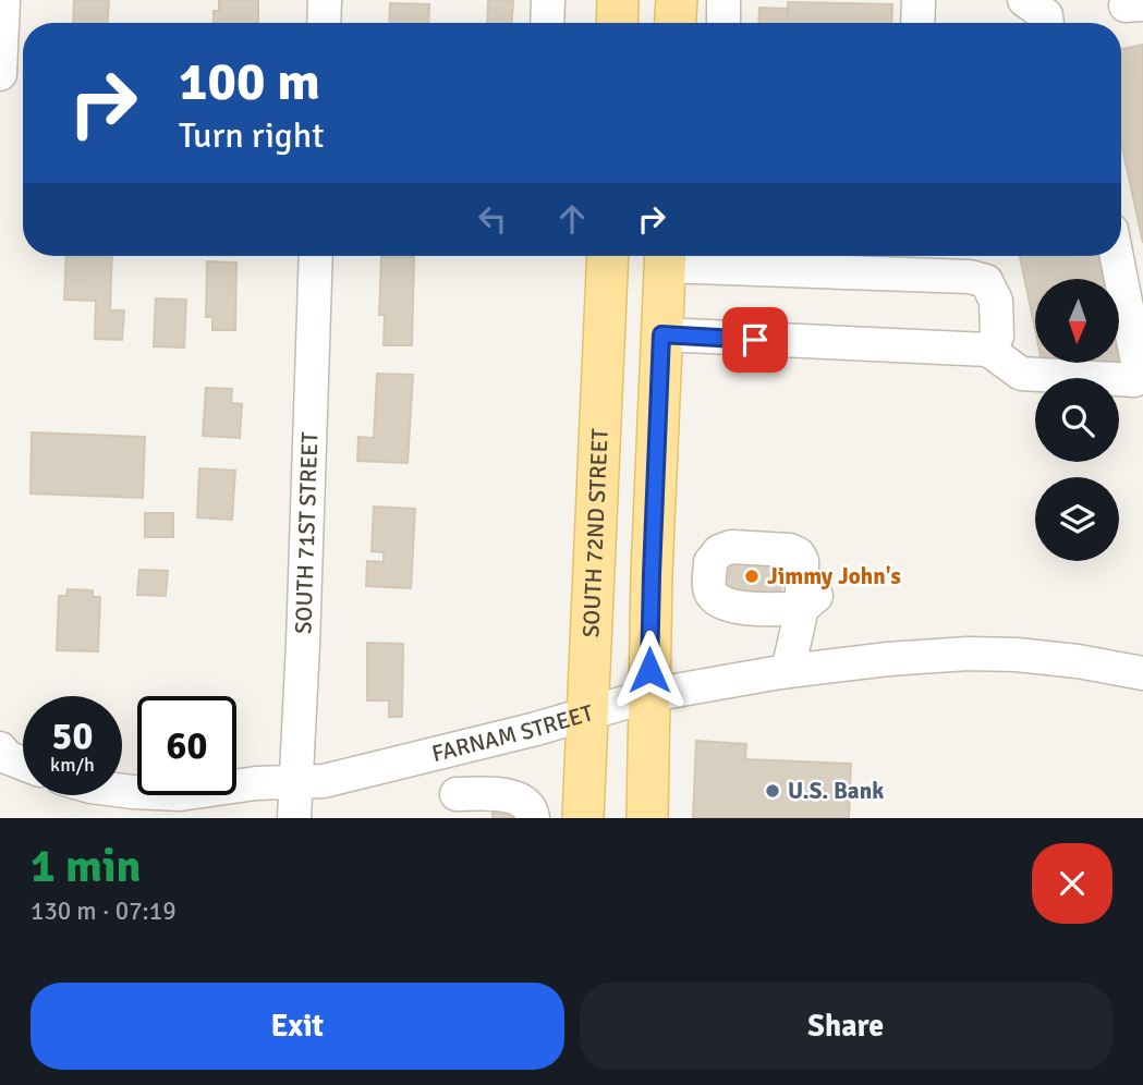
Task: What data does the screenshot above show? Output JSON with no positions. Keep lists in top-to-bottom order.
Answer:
{
  "streets": {
    "main road": ["SOUTH 72ND STREET"],
    "street": ["SOUTH 71ST STREET", "FARNAM STREET"]
  },
  "crossings": [
    ["SOUTH 71ST STREET", "FARNAM STREET"],
    ["SOUTH 72ND STREET", "FARNAM STREET"]
  ],
  "places": ["Jimmy John's", "U.S. Bank"],
  "north": "bottom",
  "page": {
    "turn": ["100 m", "Turn right"],
    "speed": "50 km/h",
    "limit": "60",
    "heading": ["1 min", "130 m · 07:19"],
    "buttons": ["Exit", "Share"]
  }
}
